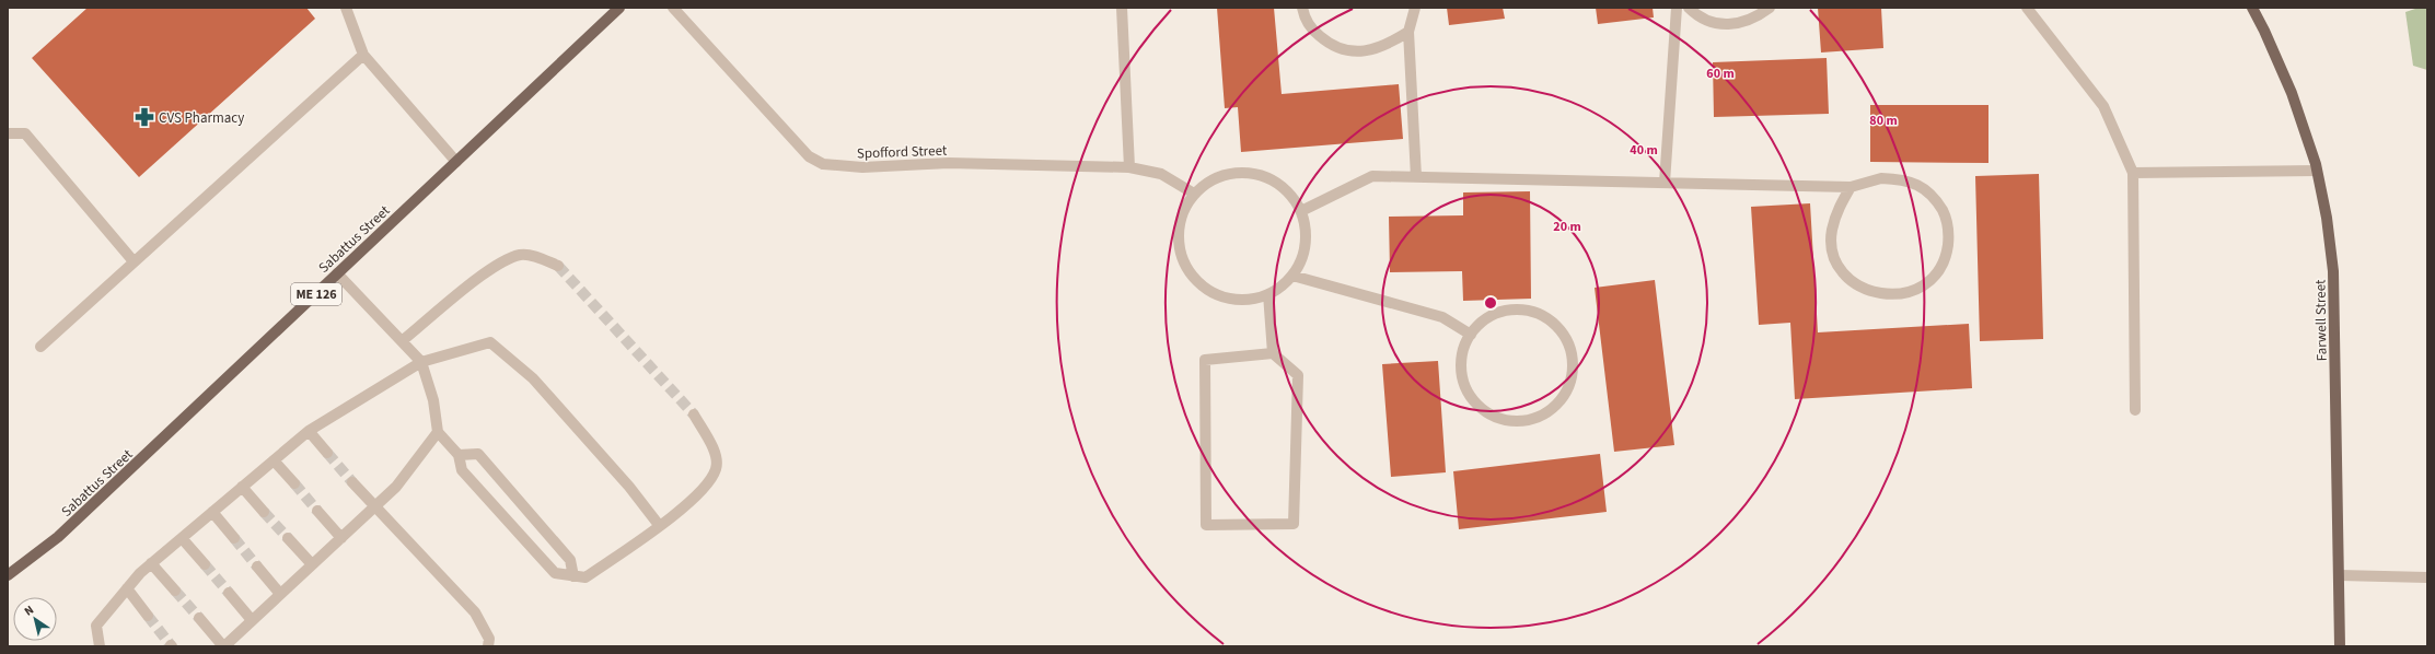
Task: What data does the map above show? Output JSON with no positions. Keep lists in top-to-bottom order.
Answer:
{
  "streets": {
    "main road": ["Sabattus Street", "ME 126", "Farwell Street"],
    "street": ["Spofford Street"]
  },
  "places": {
    "pharmacy": ["CVS Pharmacy"]
  },
  "north": "top left",
  "rings": [
    "60 m",
    "80 m",
    "40 m",
    "20 m"
  ]
}
